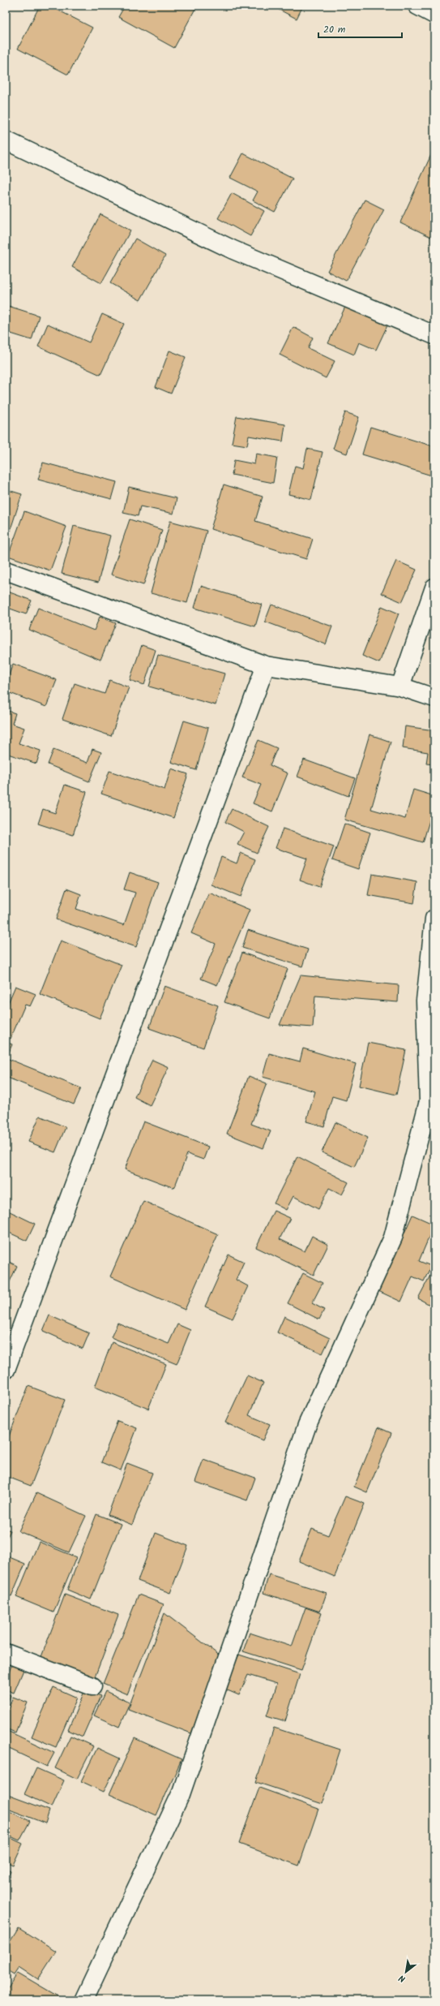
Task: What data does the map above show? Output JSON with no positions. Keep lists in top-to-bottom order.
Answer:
{
  "scale_bar": "20 m",
  "north": "bottom left"
}
